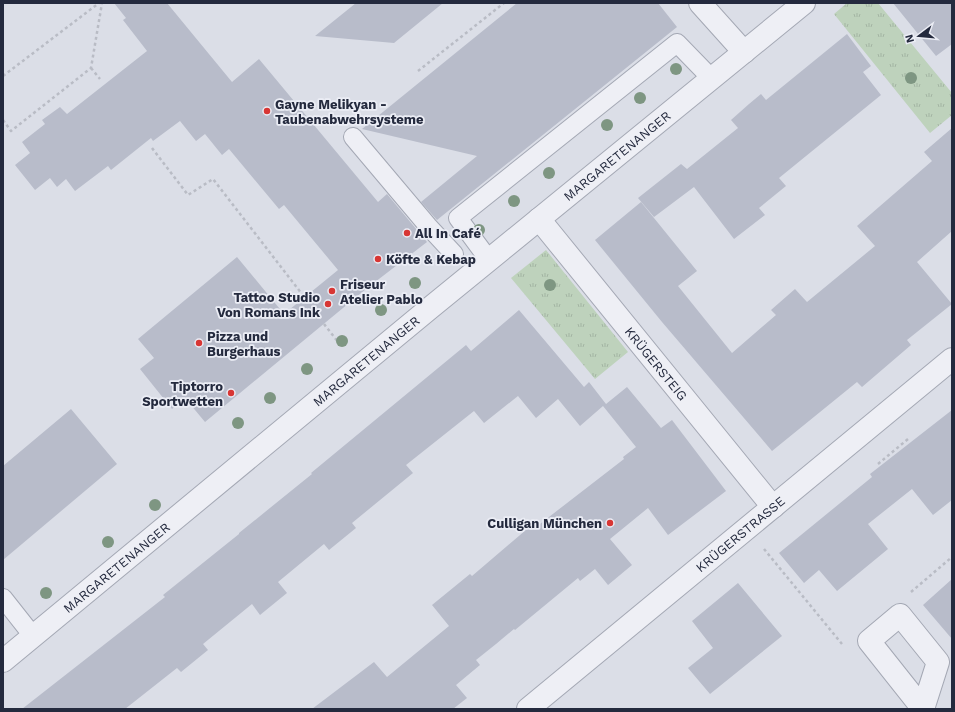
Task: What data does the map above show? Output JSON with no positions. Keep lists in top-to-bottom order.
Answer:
{
  "streets": {
    "street": ["MARGARETENANGER", "KRÜGERSTEIG", "KRÜGERSTRASSE"]
  },
  "crossings": [
    ["MARGARETENANGER", "KRÜGERSTEIG"],
    ["KRÜGERSTEIG", "KRÜGERSTRASSE"]
  ],
  "places": [
    "Gayne Melikyan - Taubenabwehrsysteme",
    "All In Café",
    "Köfte & Kebap",
    "Friseur Atelier Pablo",
    "Tattoo Studio Von Romans Ink",
    "Pizza und Burgerhaus",
    "Tiptorro Sportwetten",
    "Culligan München"
  ],
  "north": "left"
}
